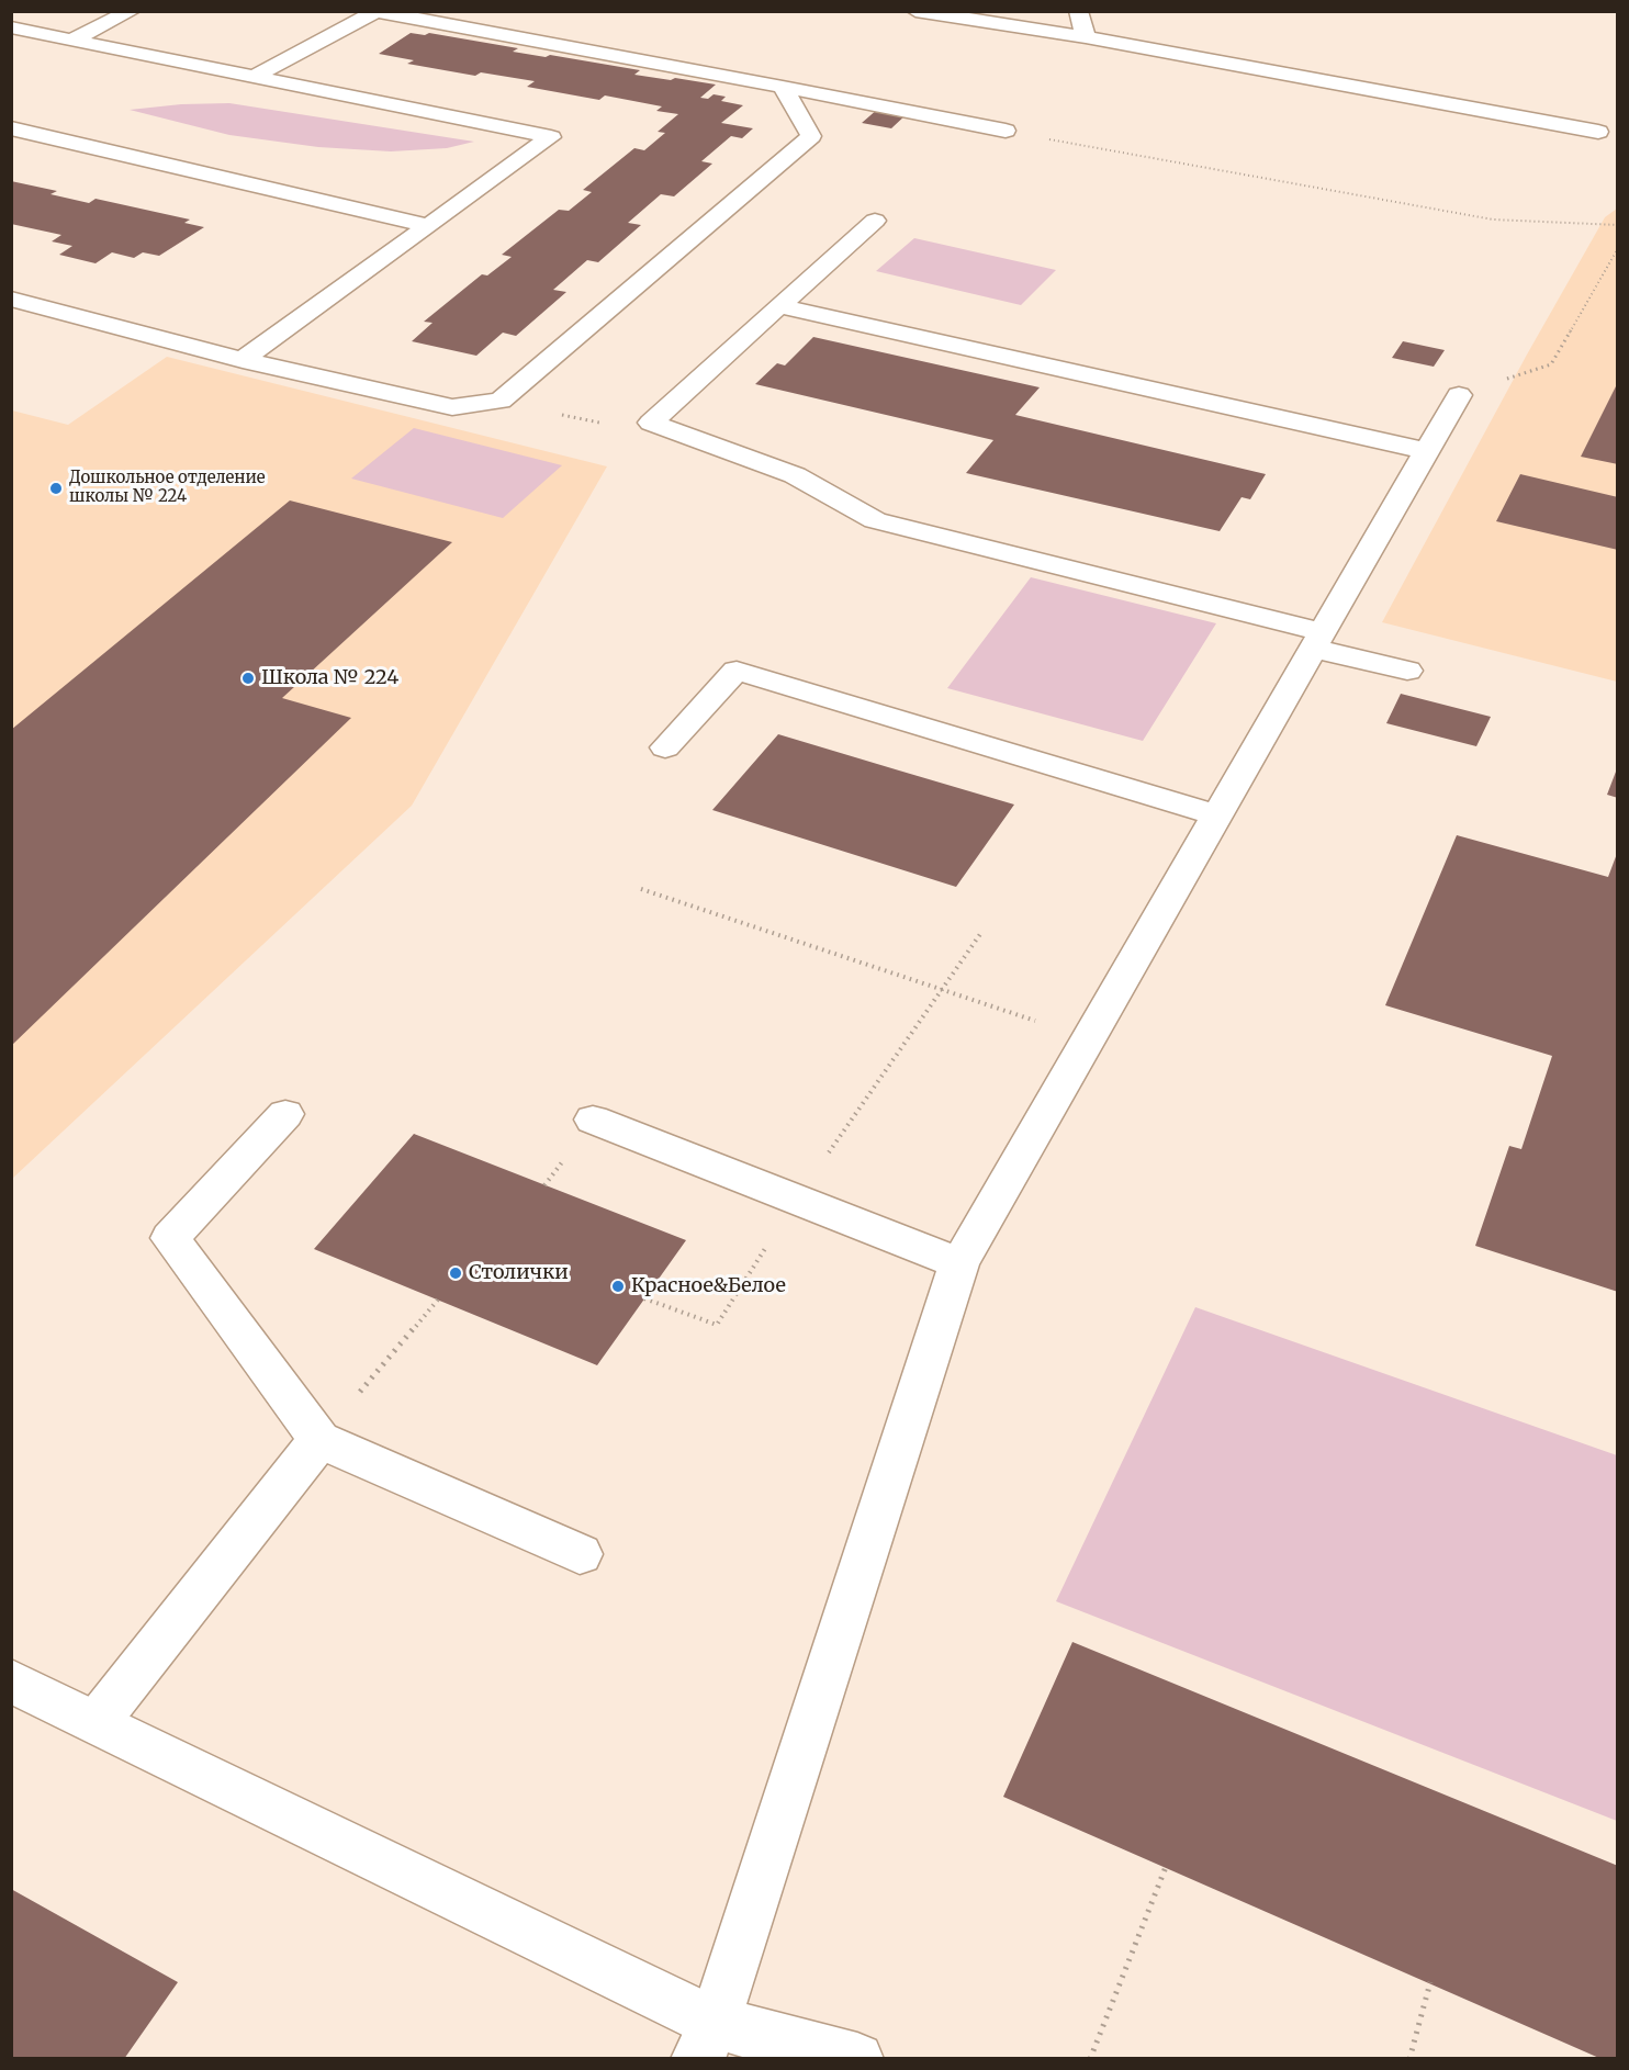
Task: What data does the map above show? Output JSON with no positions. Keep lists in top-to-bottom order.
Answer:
{
  "places": [
    "Дошкольное отделение школы № 224",
    "Школа № 224",
    "Столички",
    "Красное&Белое"
  ]
}
